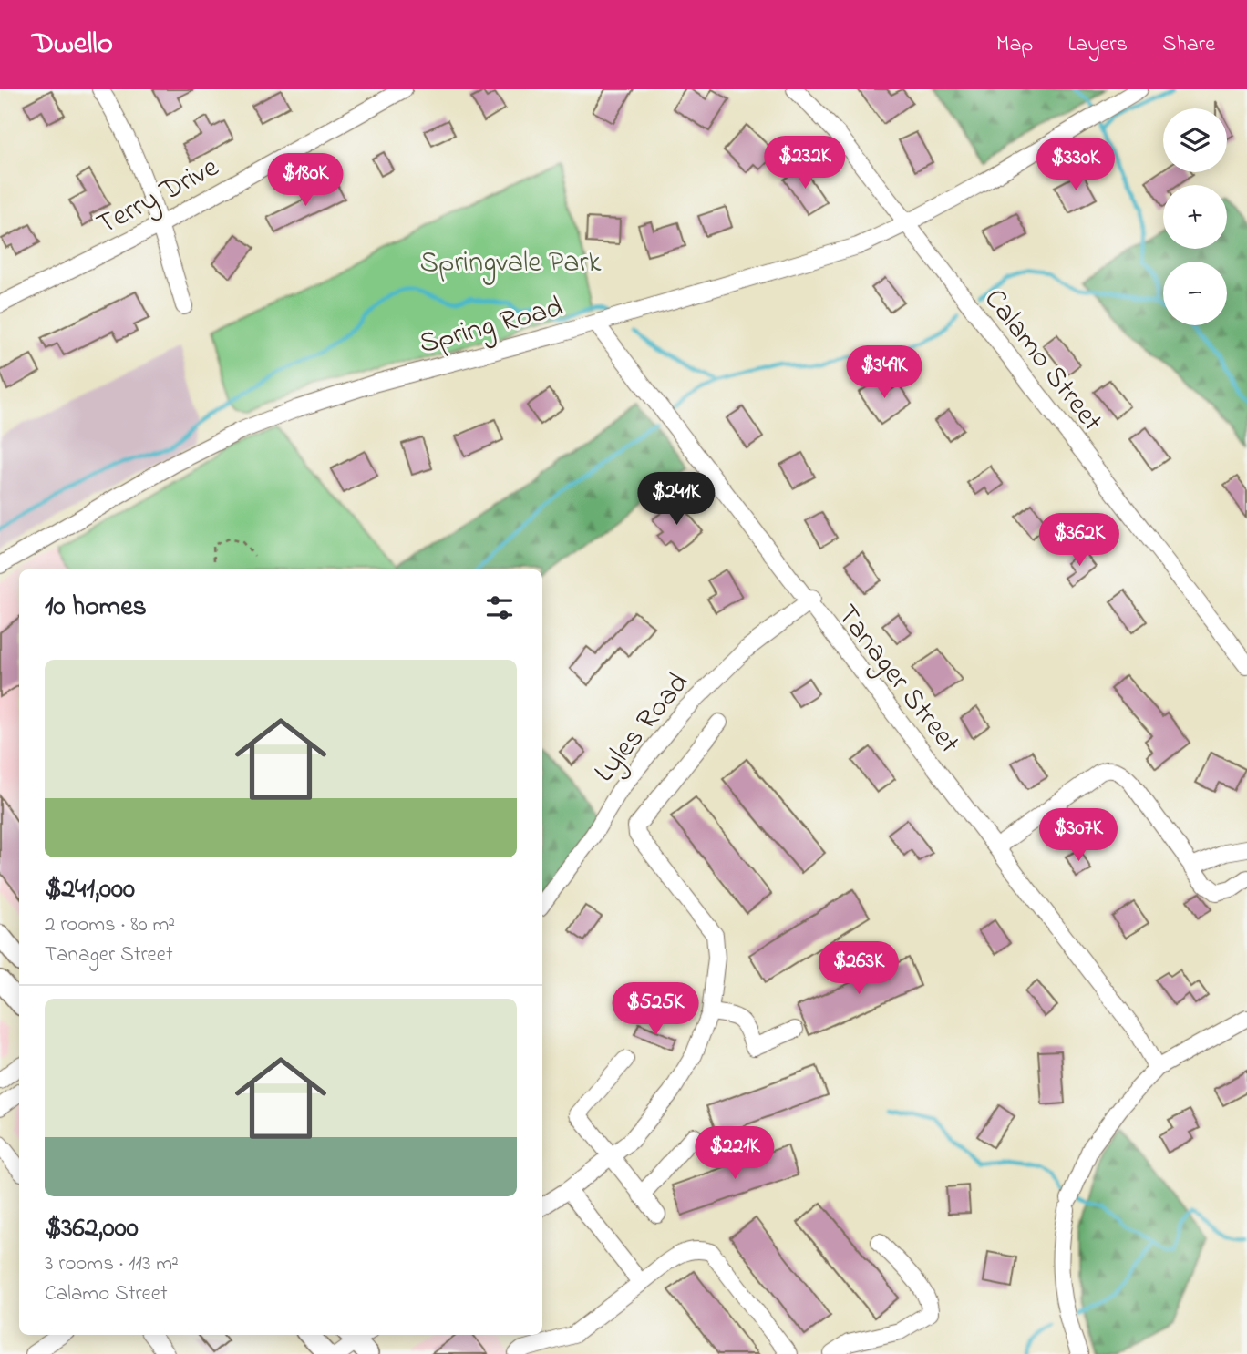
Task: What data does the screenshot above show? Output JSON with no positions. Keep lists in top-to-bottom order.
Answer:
{
  "streets": {
    "street": [
      "Terry Drive",
      "Spring Road",
      "Calamo Street",
      "Tanager Street",
      "Lyles Road"
    ]
  },
  "crossings": [
    ["Spring Road", "Calamo Street"],
    ["Spring Road", "Tanager Street"],
    ["Tanager Street", "Lyles Road"]
  ],
  "parks": ["Springvale Park"],
  "page": {
    "header": "Dwello",
    "nav": ["Map", "Layers", "Share"],
    "map_buttons": ["+", "−"],
    "price": [
      "$232K",
      "$330K",
      "$180K",
      "$349K",
      "$241K",
      "$362K",
      "$307K",
      "$263K",
      "$525K",
      "$221K"
    ],
    "heading": "10 homes",
    "list": [
      {
        "name": "$241,000",
        "note": "2 rooms · 80 m² · Tanager Street"
      },
      {
        "name": "$362,000",
        "note": "3 rooms · 113 m² · Calamo Street"
      }
    ]
  }
}
